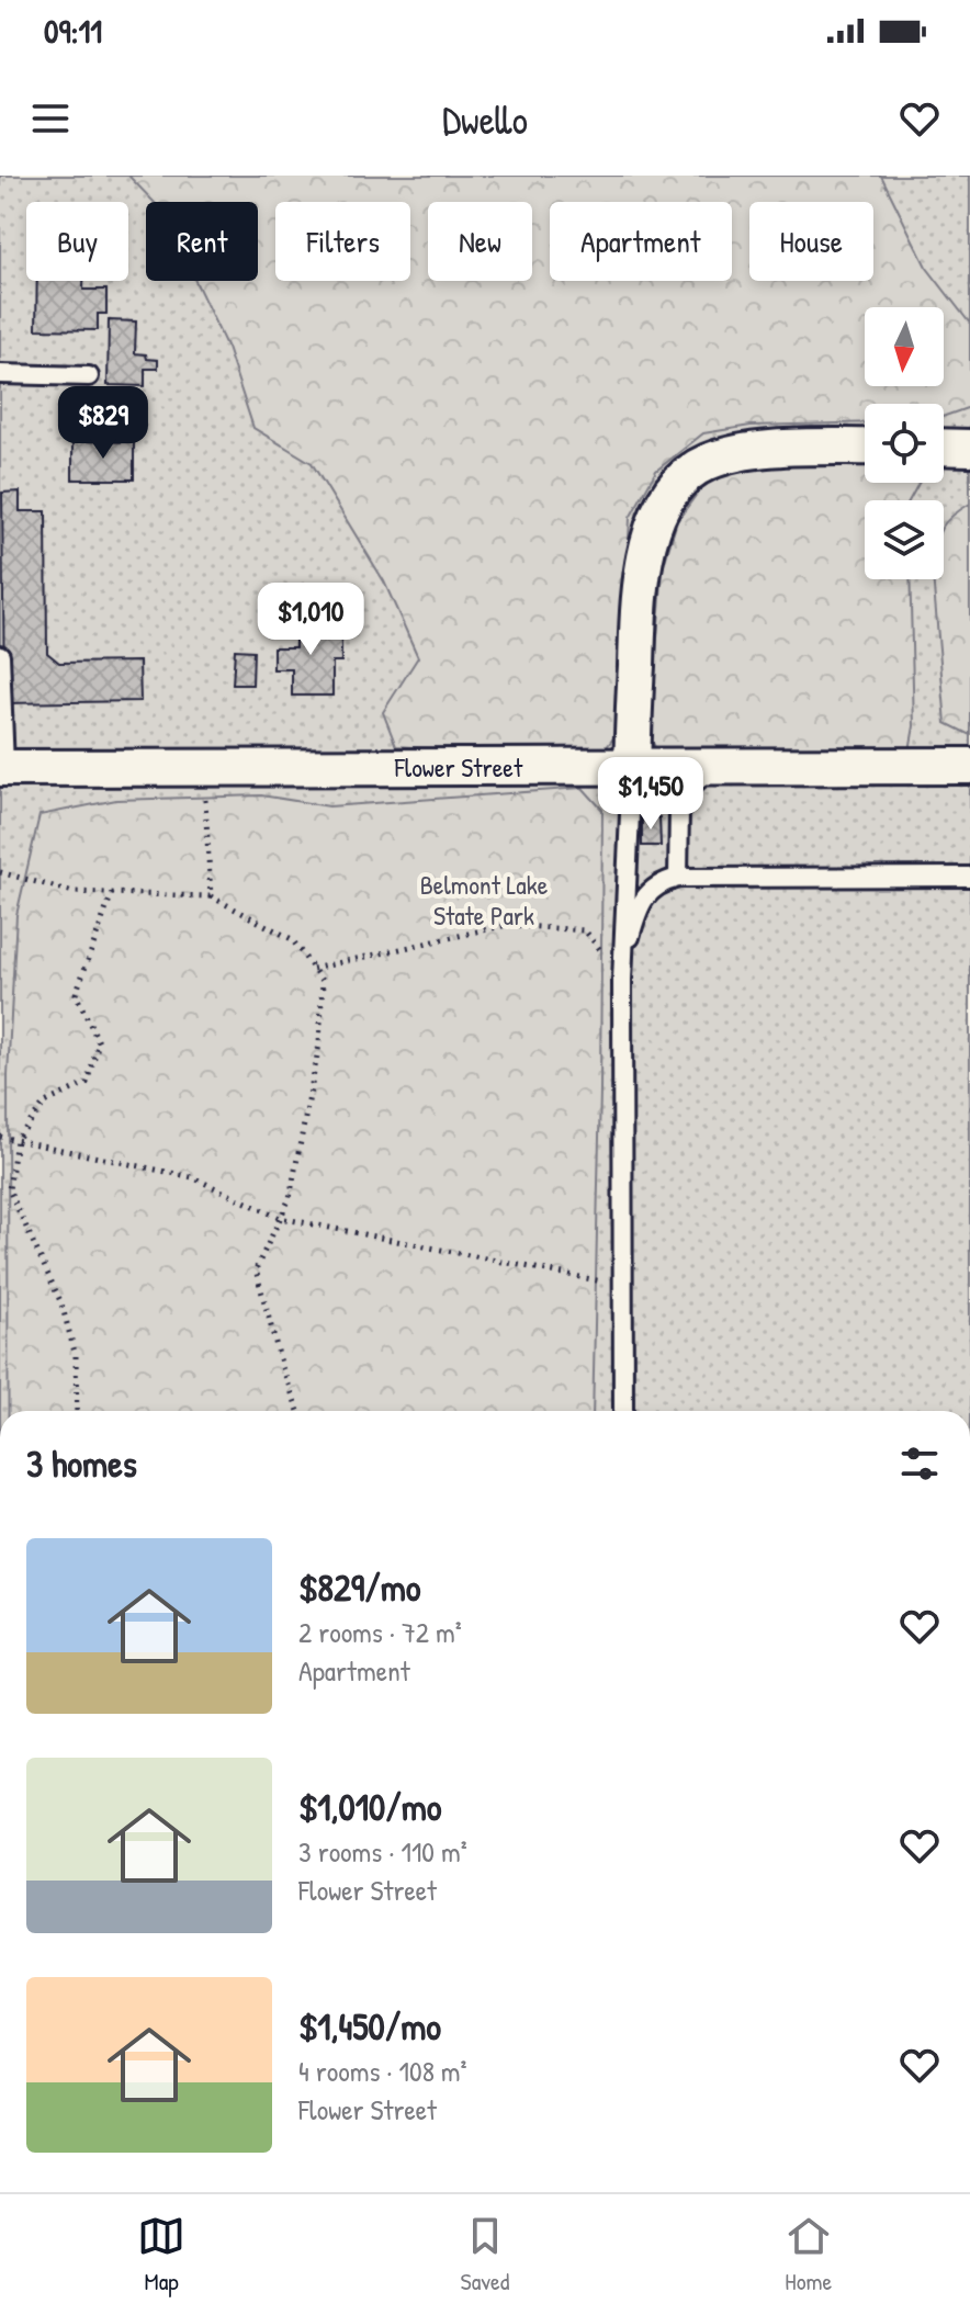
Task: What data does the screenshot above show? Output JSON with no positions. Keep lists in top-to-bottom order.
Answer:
{
  "streets": {
    "street": ["Flower Street"]
  },
  "parks": ["Belmont Lake State Park"],
  "north": "bottom",
  "page": {
    "status": "09:11",
    "header": "Dwello",
    "chip": [
      "Buy",
      "Rent",
      "Filters",
      "New",
      "Apartment",
      "House"
    ],
    "price": ["$829", "$1,010", "$1,450"],
    "heading": "3 homes",
    "list": [
      {
        "name": "$829/mo",
        "note": "2 rooms · 72 m² · Apartment"
      },
      {
        "name": "$1,010/mo",
        "note": "3 rooms · 110 m² · Flower Street"
      },
      {
        "name": "$1,450/mo",
        "note": "4 rooms · 108 m² · Flower Street"
      }
    ],
    "tabs": ["Map", "Saved", "Home"]
  }
}
